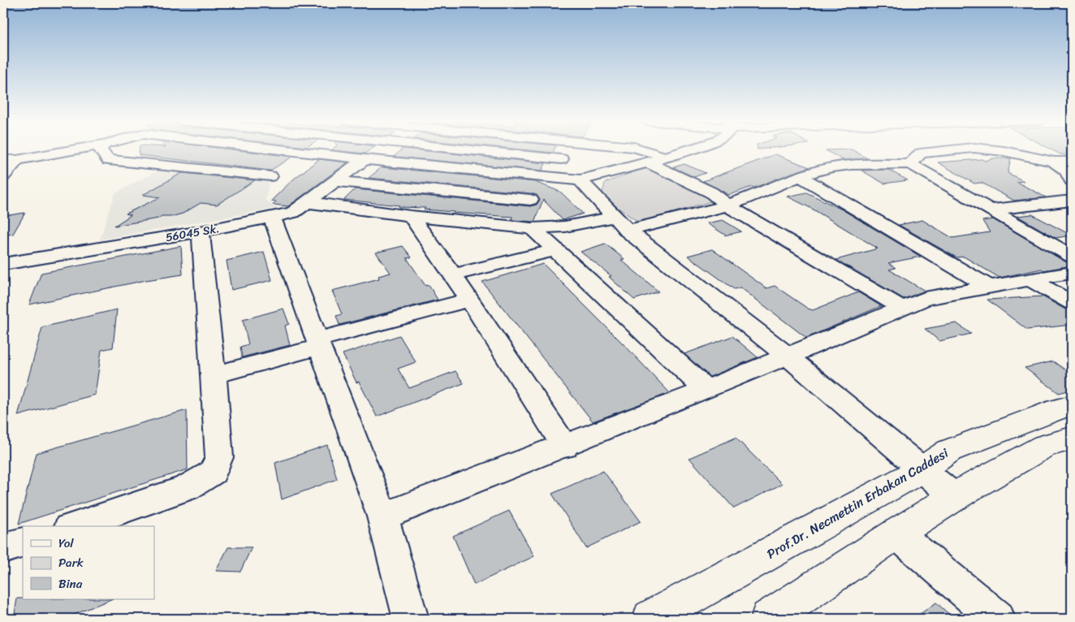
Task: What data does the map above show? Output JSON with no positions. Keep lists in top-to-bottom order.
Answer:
{
  "streets": {
    "main road": ["Prof.Dr. Necmettin Erbakan Caddesi"],
    "street": ["56045 Sk."]
  },
  "legend": ["Yol", "Park", "Bina"]
}
